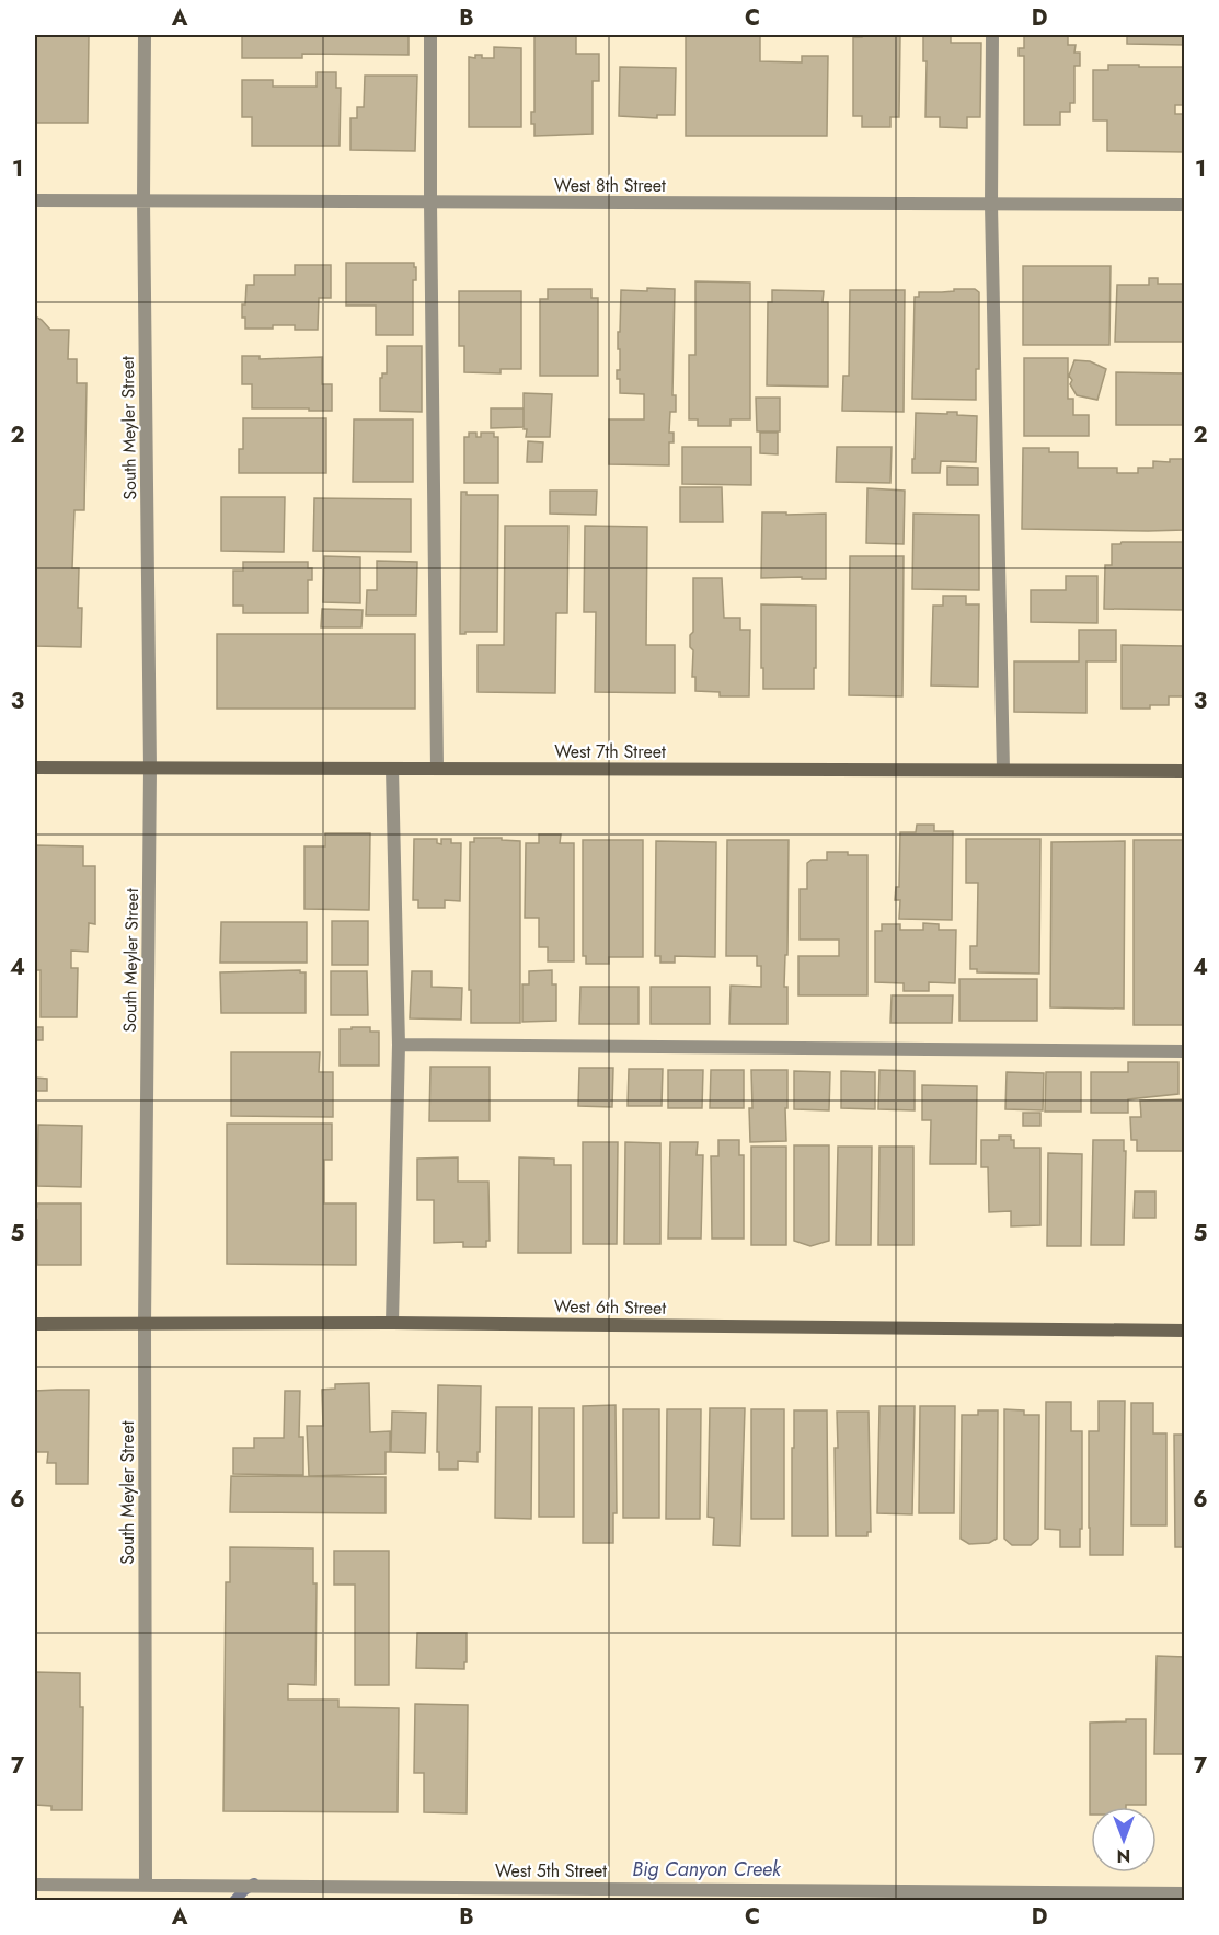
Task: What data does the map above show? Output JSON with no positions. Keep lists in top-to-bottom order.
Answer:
{
  "streets": {
    "street": [
      "West 8th Street",
      "South Meyler Street",
      "West 7th Street",
      "West 6th Street",
      "West 5th Street"
    ]
  },
  "crossings": [
    ["West 8th Street", "South Meyler Street"],
    ["South Meyler Street", "West 7th Street"],
    ["South Meyler Street", "West 6th Street"],
    ["South Meyler Street", "West 5th Street"]
  ],
  "water": ["Big Canyon Creek"],
  "north": "bottom",
  "grid": {
    "columns": [
      "A",
      "B",
      "C",
      "D"
    ],
    "rows": [
      "1",
      "2",
      "3",
      "4",
      "5",
      "6",
      "7"
    ]
  }
}
